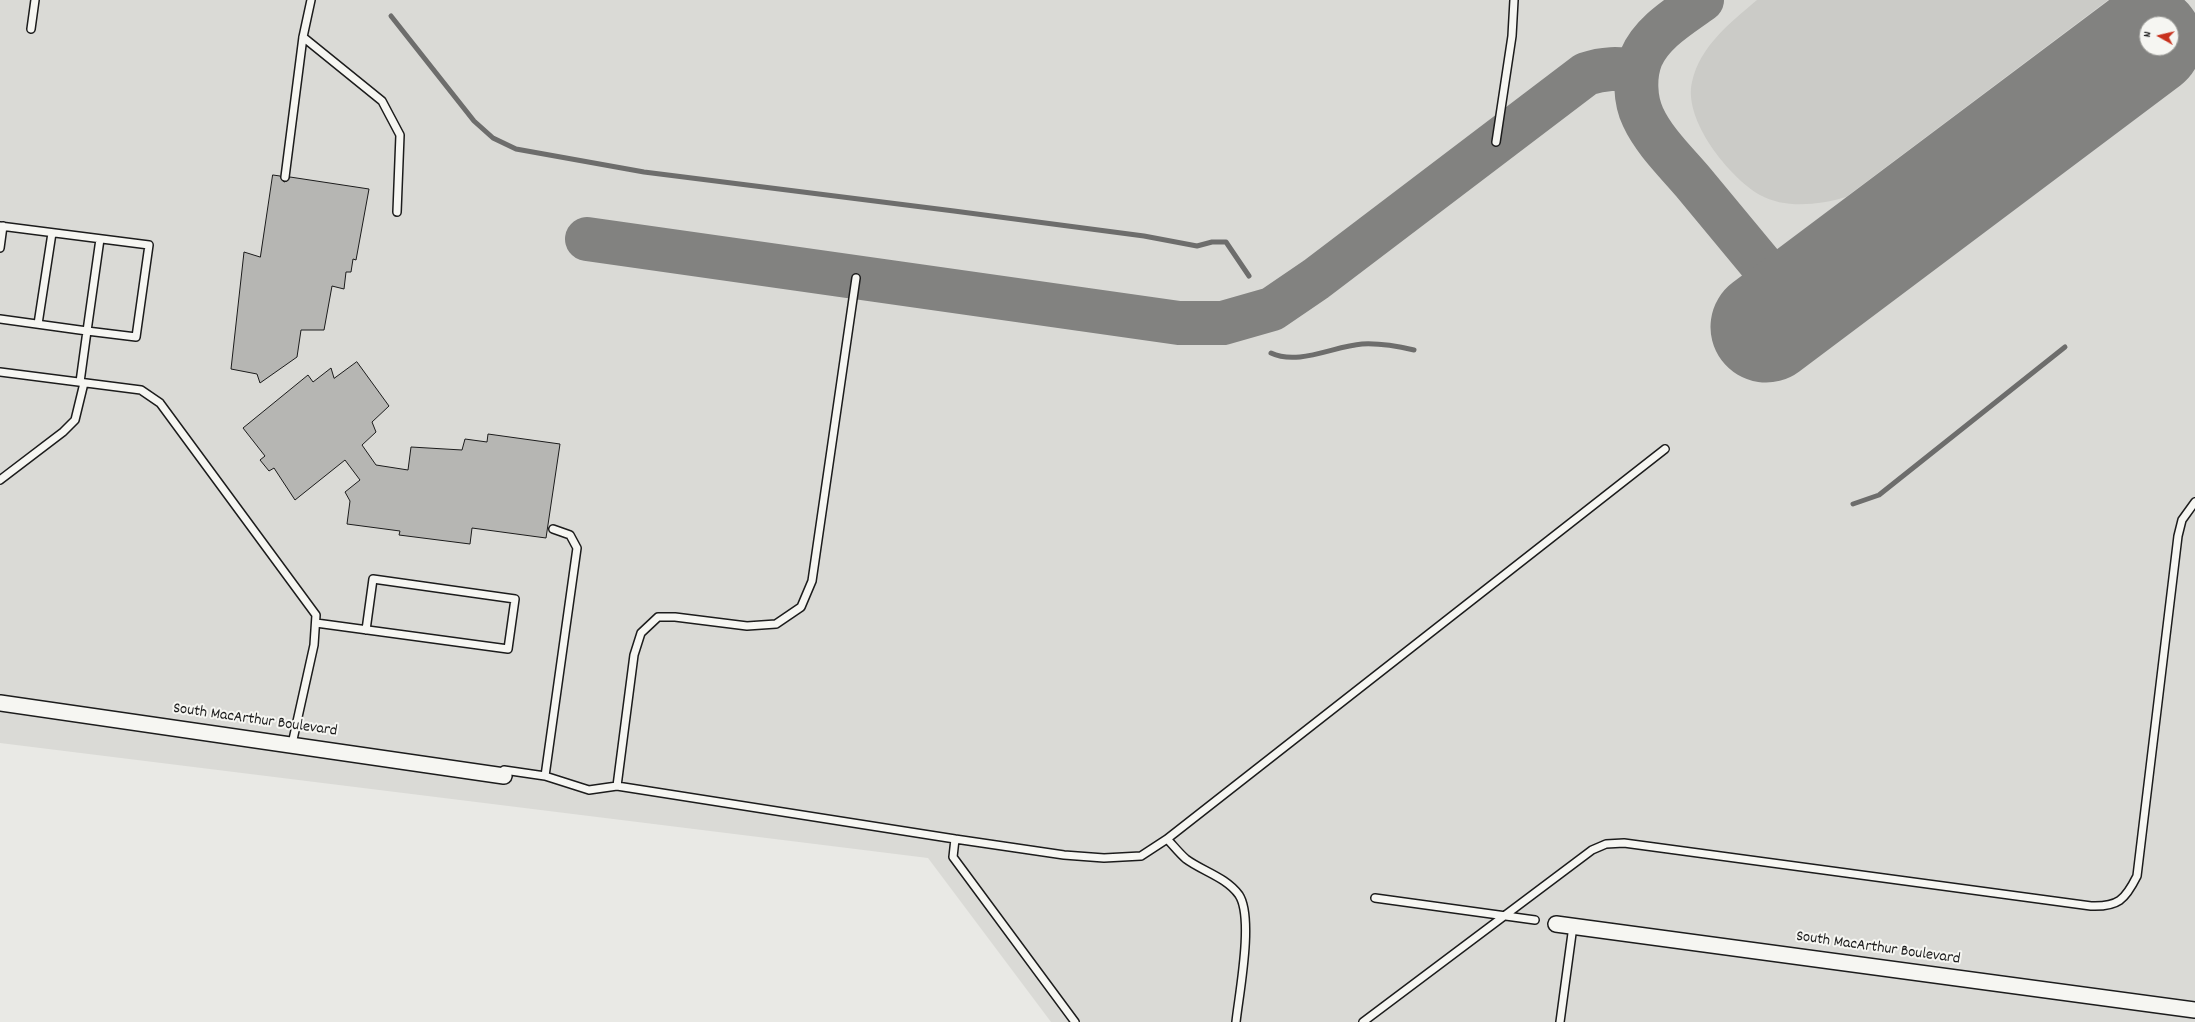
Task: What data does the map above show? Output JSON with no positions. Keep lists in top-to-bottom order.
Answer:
{
  "streets": {
    "street": ["South MacArthur Boulevard"]
  },
  "north": "left"
}
